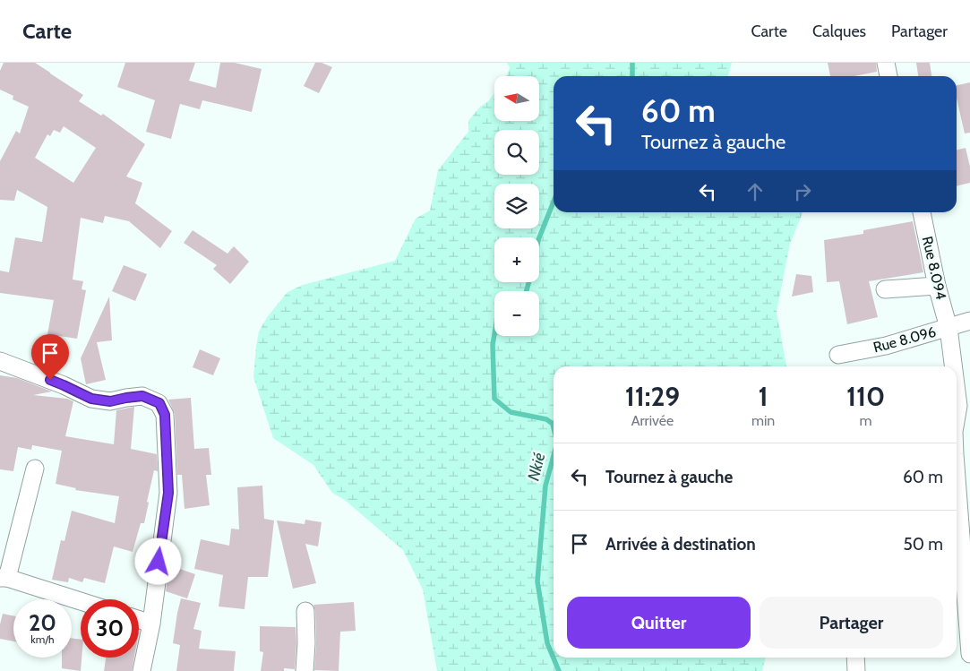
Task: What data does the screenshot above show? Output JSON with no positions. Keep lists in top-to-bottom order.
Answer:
{
  "streets": {
    "street": ["Rue 8.094", "Rue 8.096"]
  },
  "crossings": [
    ["Rue 8.094", "Rue 8.096"]
  ],
  "water": ["Nkié"],
  "north": "left",
  "page": {
    "header": "Carte",
    "nav": ["Carte", "Calques", "Partager"],
    "map_buttons": ["+", "−"],
    "turn": ["60 m", "Tournez à gauche"],
    "eta": [
      "11:29",
      "Arrivée",
      "1",
      "min",
      "110",
      "m"
    ],
    "list": [
      {
        "name": "Tournez à gauche",
        "value": "60 m"
      },
      {
        "name": "Arrivée à destination",
        "value": "50 m"
      }
    ],
    "buttons": ["Quitter", "Partager"],
    "speed": "20 km/h",
    "limit": "30"
  }
}
